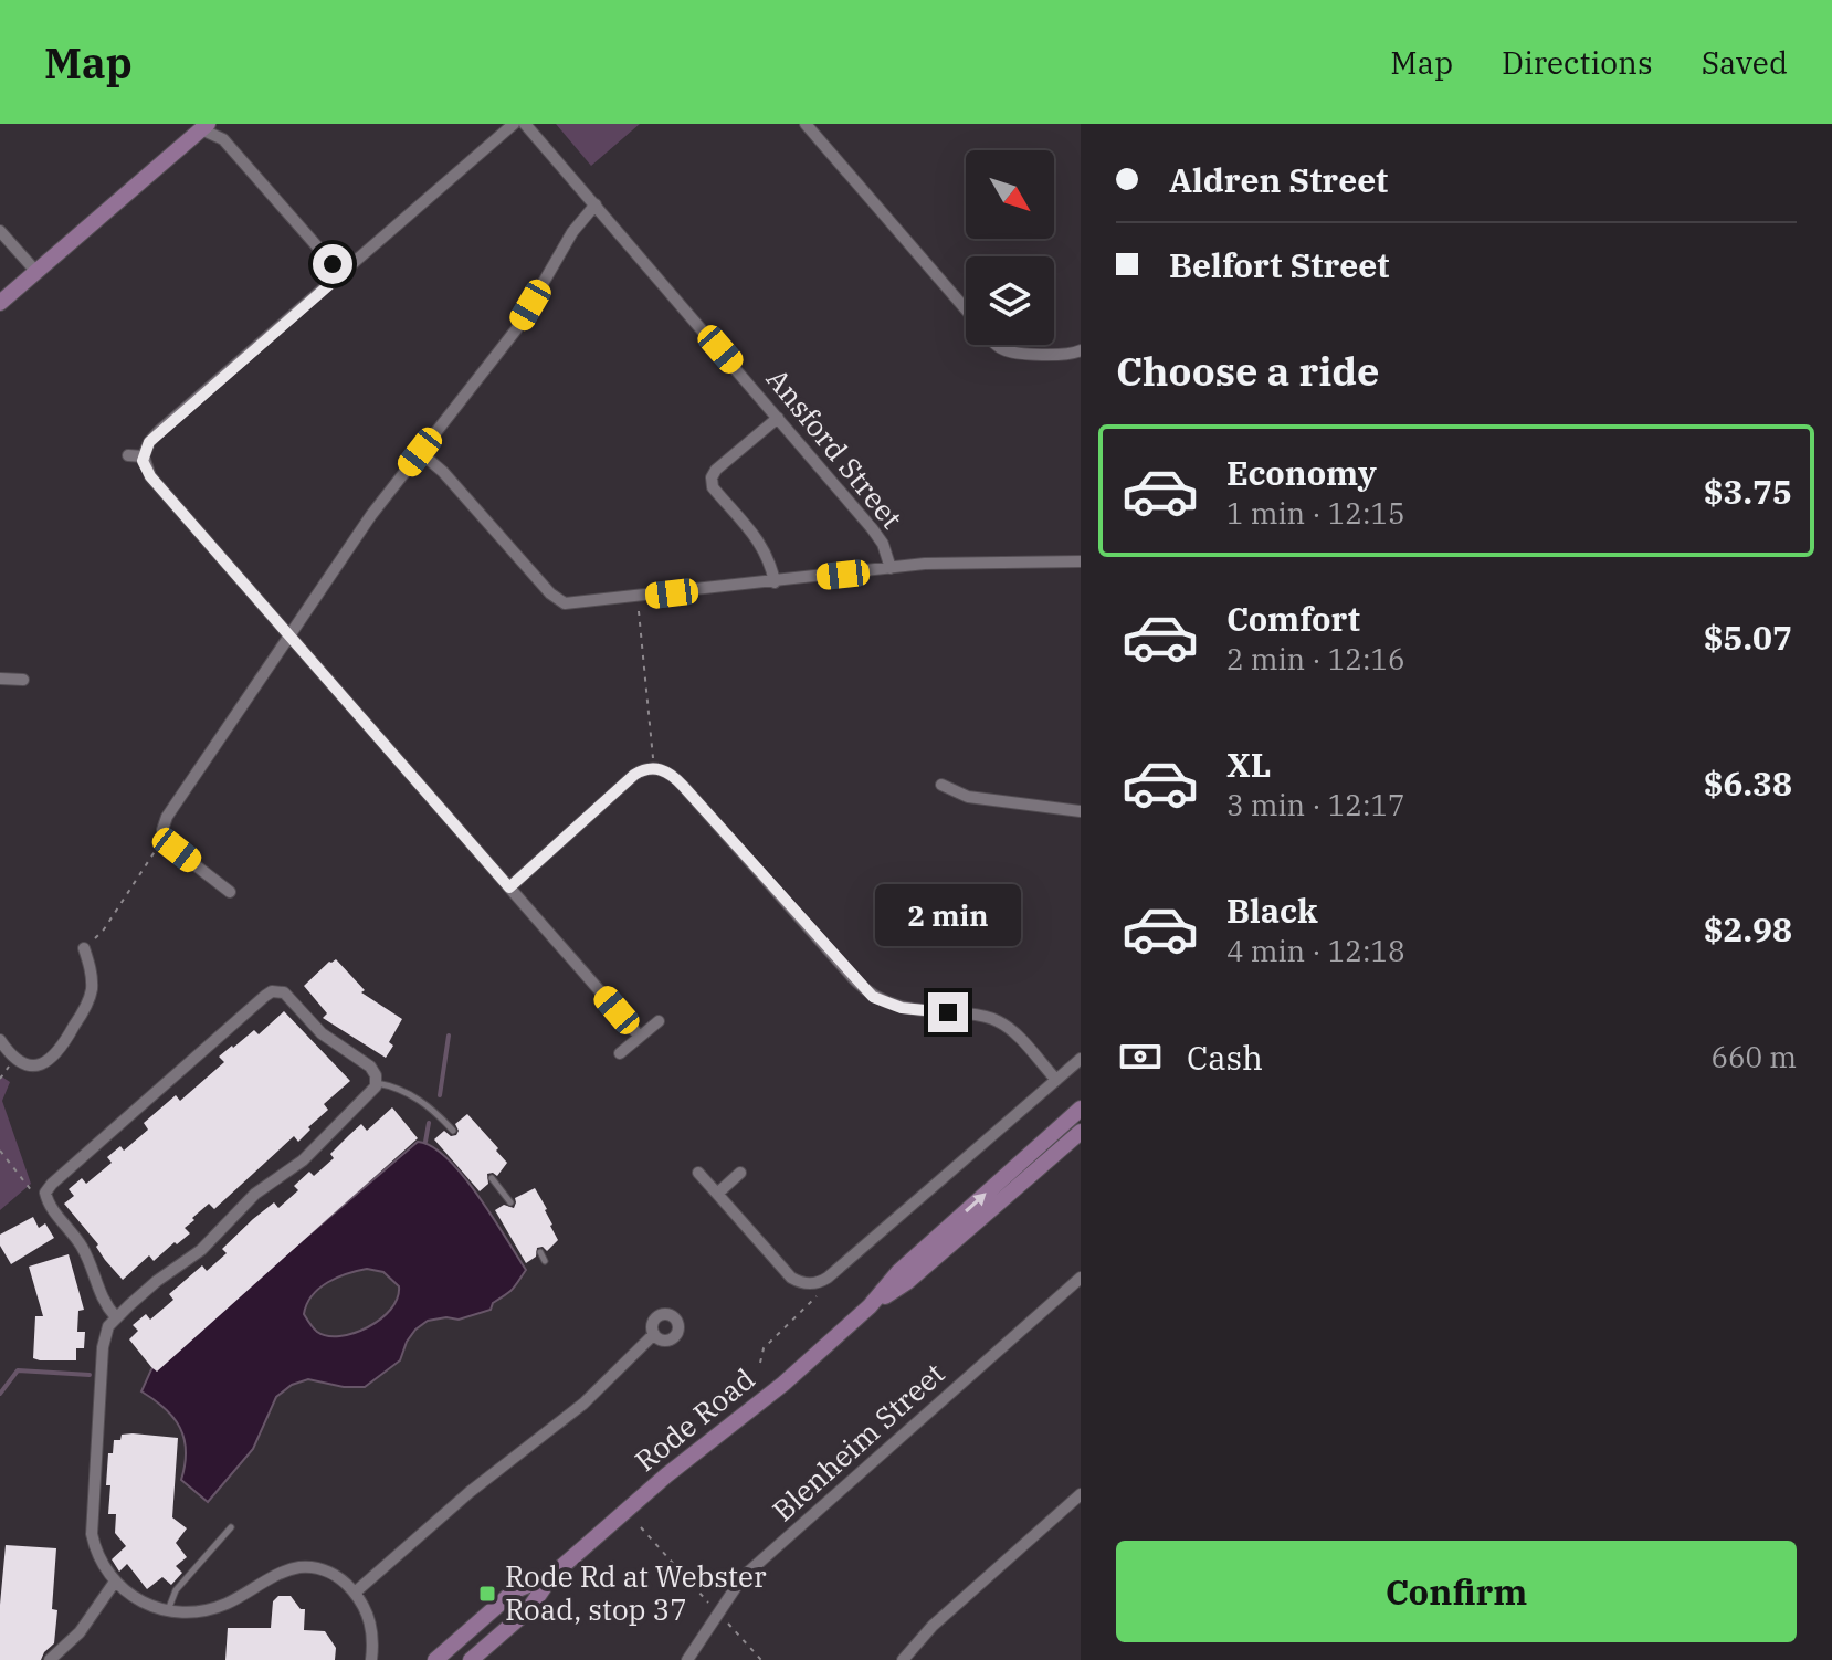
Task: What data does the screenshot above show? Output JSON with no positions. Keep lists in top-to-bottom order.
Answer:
{
  "streets": {
    "main road": ["Rode Road"],
    "street": ["Ansford Street", "Blenheim Street"]
  },
  "places": {
    "transit": ["Rode Rd at Webster Road, stop 37"]
  },
  "north": "bottom right",
  "page": {
    "header": "Map",
    "nav": ["Map", "Directions", "Saved"],
    "banner": ["Aldren Street", "Belfort Street"],
    "heading": "Choose a ride",
    "list": [
      {
        "name": "Economy",
        "note": "1 min · 12:15",
        "value": "$3.75"
      },
      {
        "name": "Comfort",
        "note": "2 min · 12:16",
        "value": "$5.07"
      },
      {
        "name": "XL",
        "note": "3 min · 12:17",
        "value": "$6.38"
      },
      {
        "name": "Black",
        "note": "4 min · 12:18",
        "value": "$2.98"
      }
    ],
    "bubble": "2 min",
    "pay": ["Cash", "660 m"],
    "buttons": "Confirm"
  }
}
